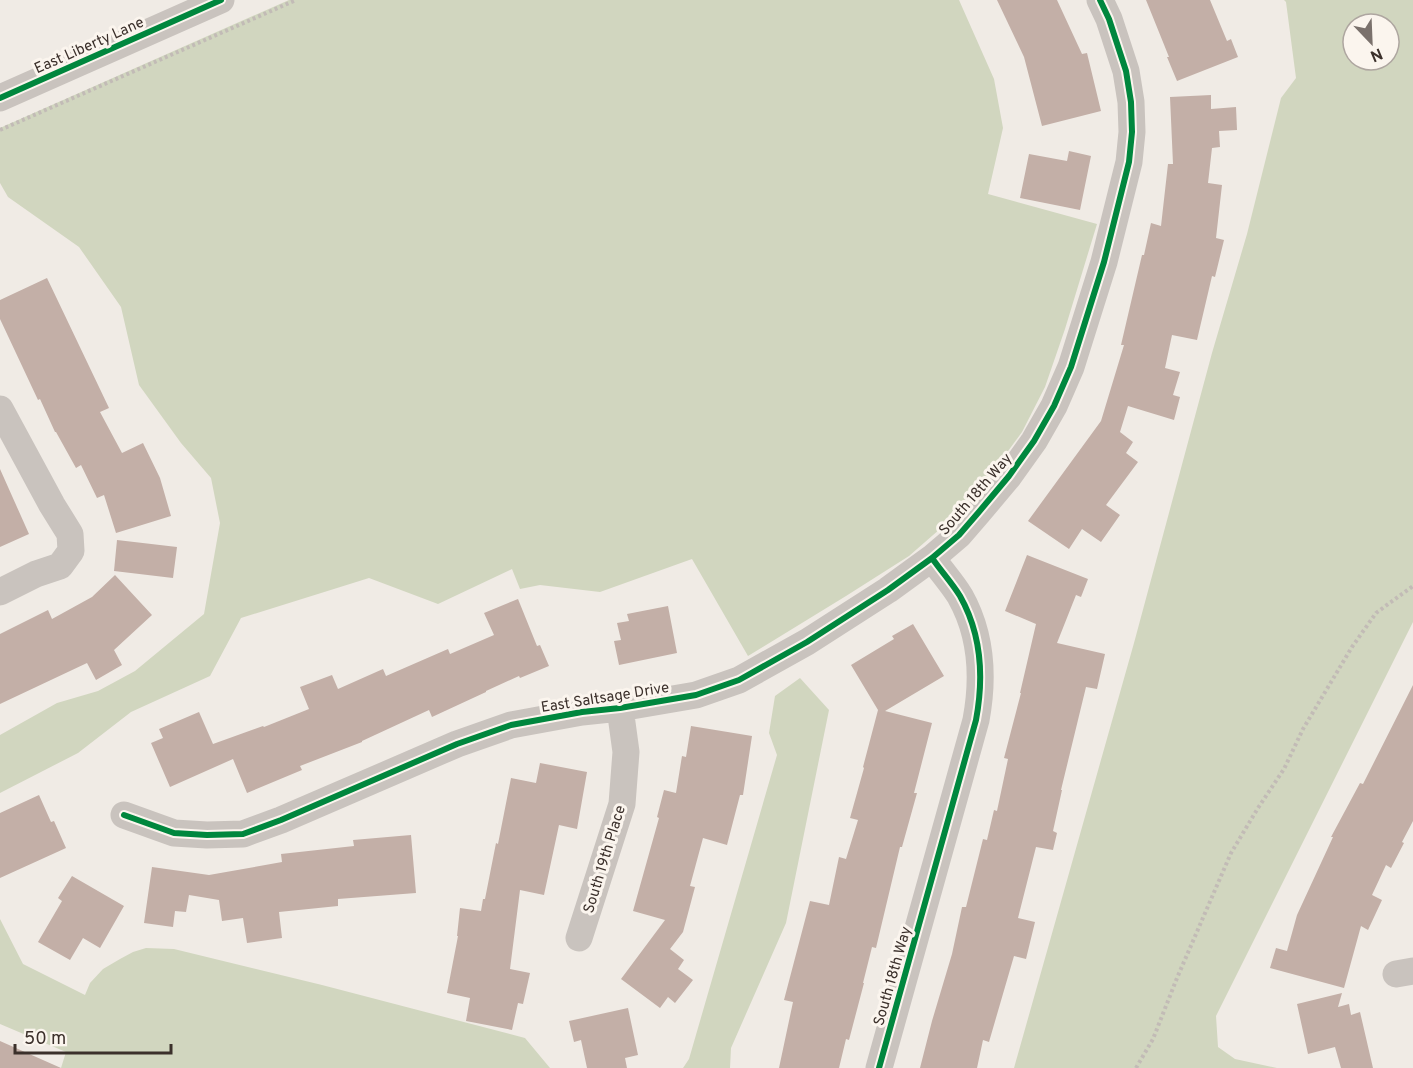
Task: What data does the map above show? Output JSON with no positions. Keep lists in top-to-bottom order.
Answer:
{
  "streets": {
    "street": [
      "East Liberty Lane",
      "South 18th Way",
      "East Saltsage Drive",
      "South 19th Place"
    ]
  },
  "crossings": [
    ["South 18th Way", "East Saltsage Drive"],
    ["East Saltsage Drive", "South 19th Place"]
  ],
  "scale_bar": "50 m",
  "north": "bottom right"
}
